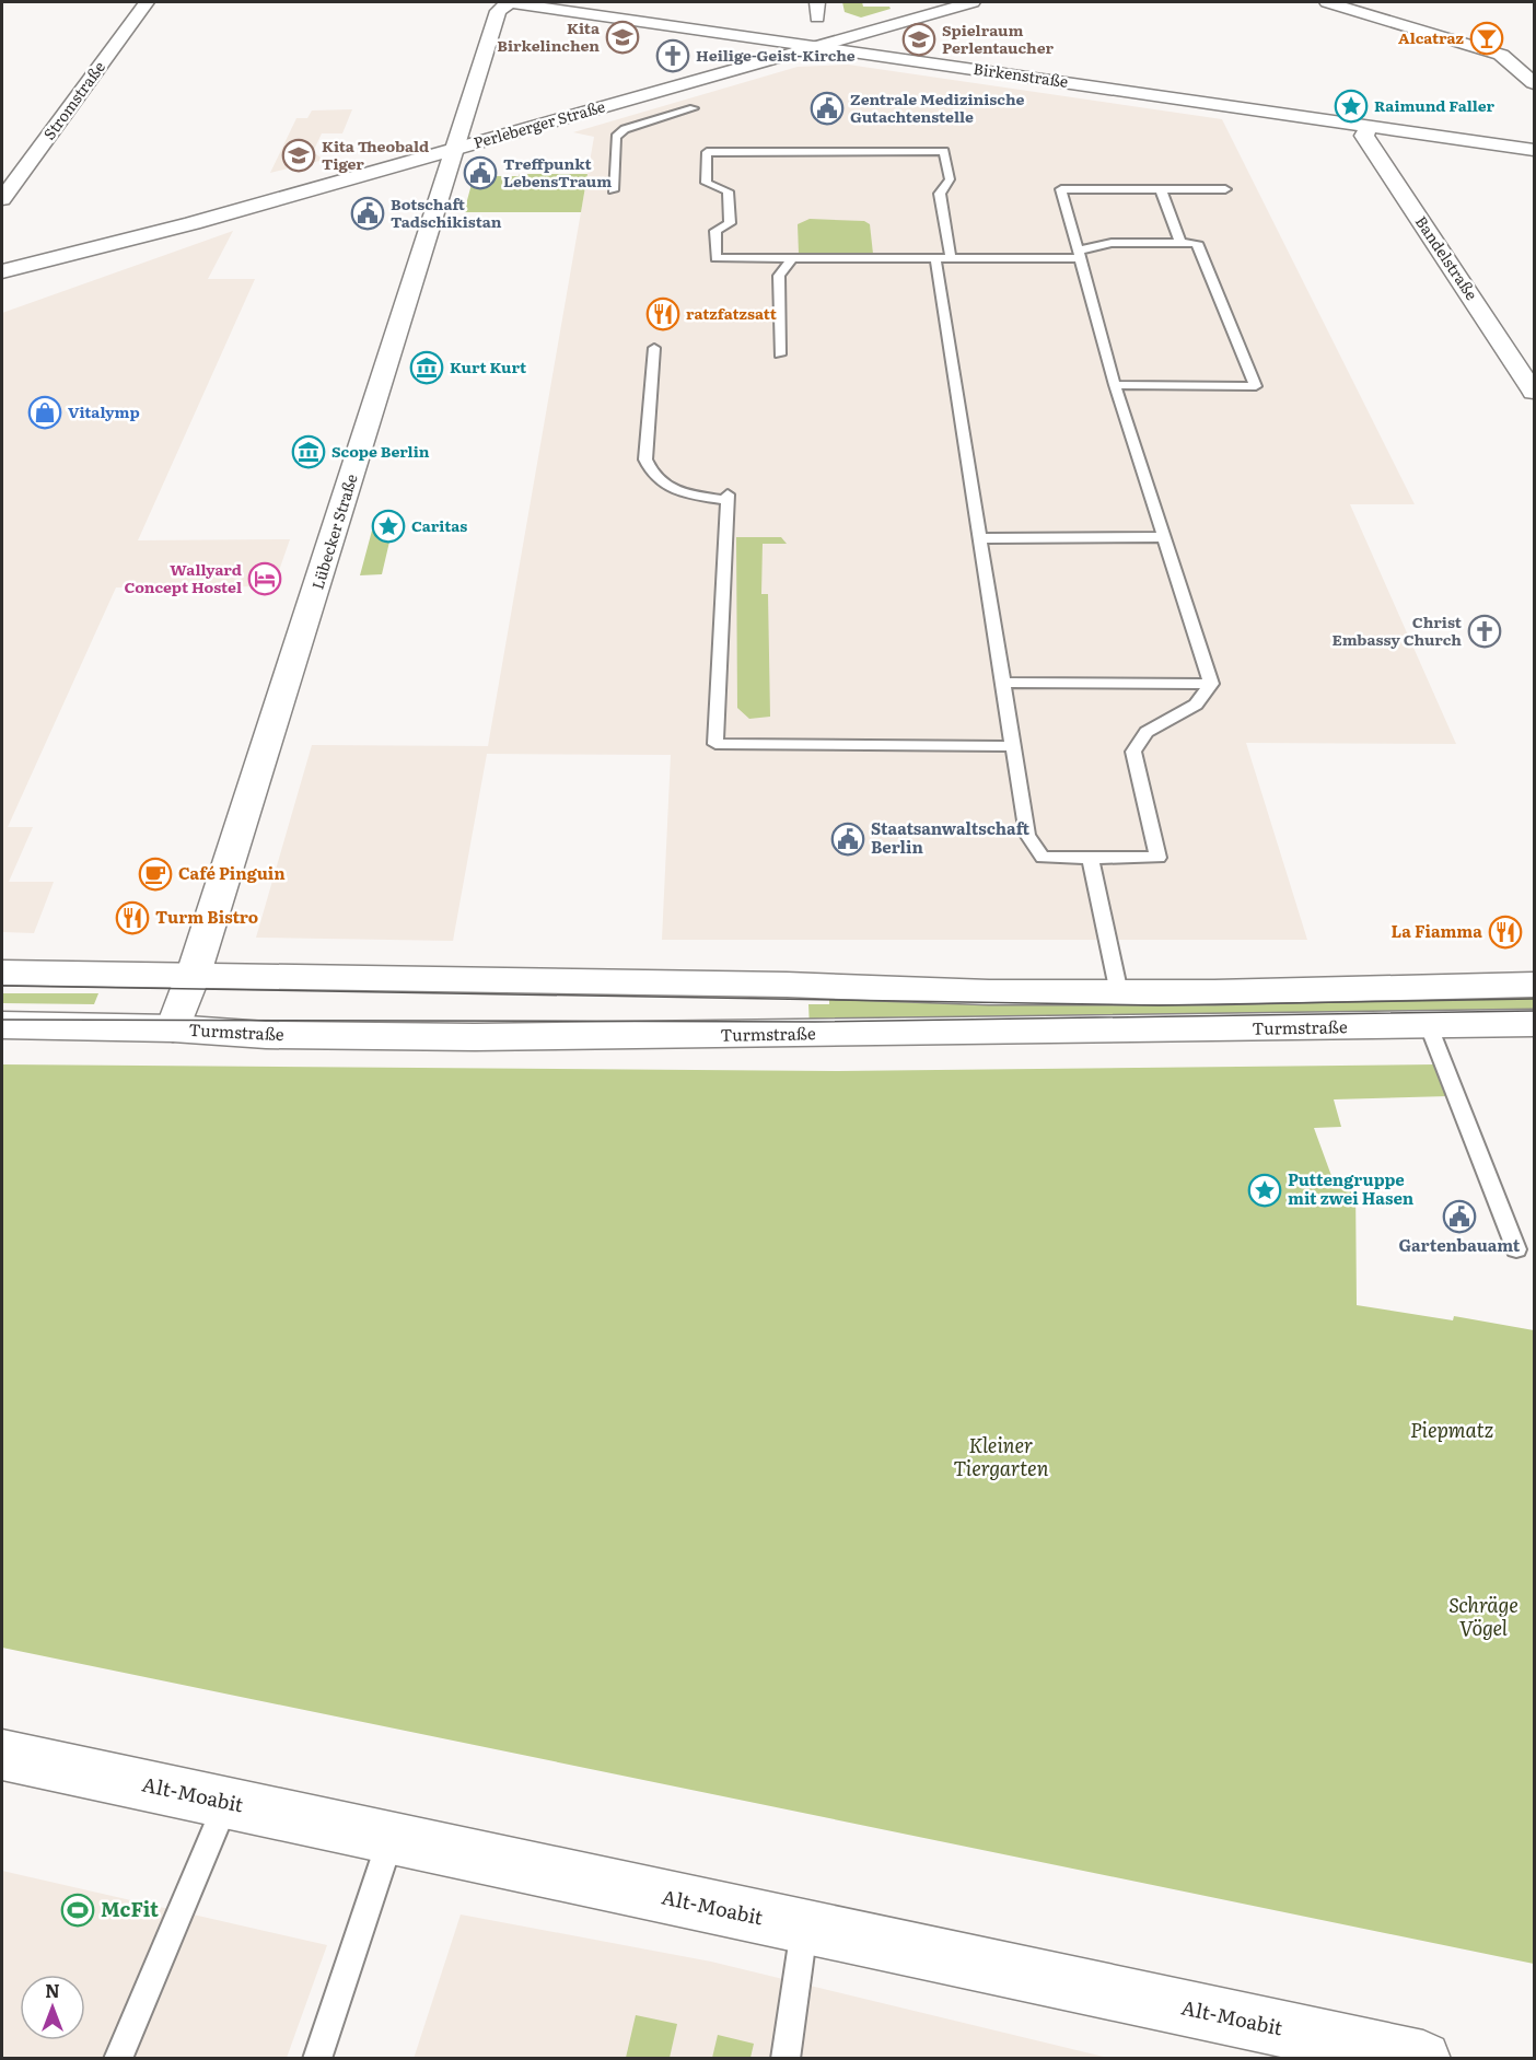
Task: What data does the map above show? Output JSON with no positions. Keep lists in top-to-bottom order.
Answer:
{
  "streets": {
    "main road": [
      "Birkenstraße",
      "Stromstraße",
      "Perleberger Straße",
      "Bandelstraße",
      "Lübecker Straße",
      "Turmstraße",
      "Alt-Moabit"
    ]
  },
  "crossings": [
    ["Birkenstraße", "Perleberger Straße"],
    ["Birkenstraße", "Bandelstraße"],
    ["Birkenstraße", "Lübecker Straße"],
    ["Perleberger Straße", "Lübecker Straße"],
    ["Lübecker Straße", "Turmstraße"]
  ],
  "parks": ["Piepmatz", "Kleiner Tiergarten", "Schräge Vögel"],
  "places": {
    "school or university": ["Kita Birkelinchen", "Spielraum Perlentaucher", "Kita Theobald Tiger"],
    "bar": ["Alcatraz"],
    "church": ["Heilige-Geist-Kirche", "Christ Embassy Church"],
    "place": ["Raimund Faller", "Caritas", "Puttengruppe mit zwei Hasen"],
    "public building": [
      "Zentrale Medizinische Gutachtenstelle",
      "Treffpunkt LebensTraum",
      "Botschaft Tadschikistan",
      "Staatsanwaltschaft Berlin",
      "Gartenbauamt"
    ],
    "restaurant": ["ratzfatzsatt", "Turm Bistro", "La Fiamma"],
    "museum": ["Kurt Kurt", "Scope Berlin"],
    "shop": ["Vitalymp"],
    "hotel": ["Wallyard Concept Hostel"],
    "cafe": ["Café Pinguin"],
    "sports": ["McFit"]
  },
  "north": "top"
}
